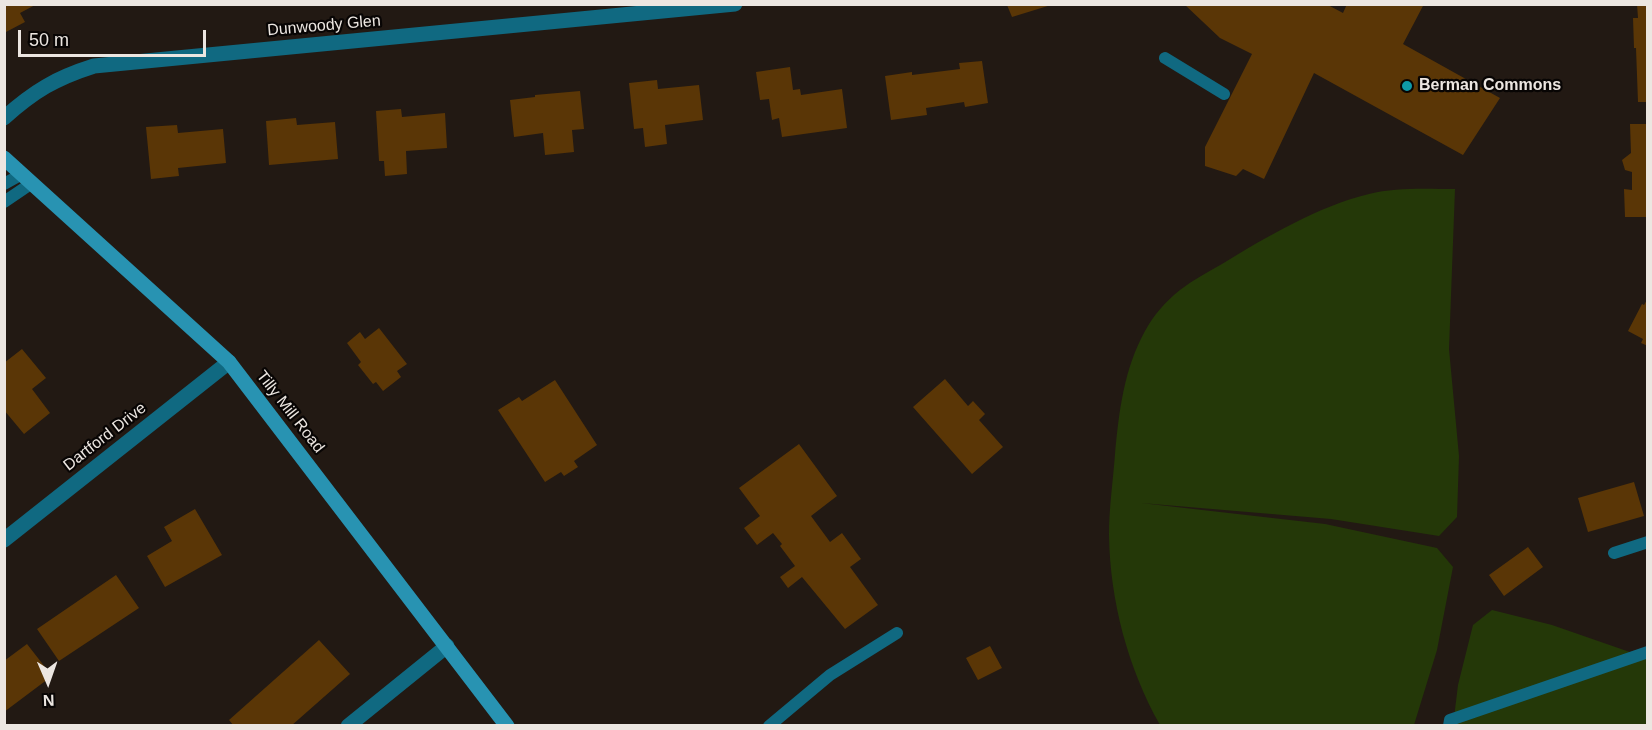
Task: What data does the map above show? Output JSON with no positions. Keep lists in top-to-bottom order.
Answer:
{
  "streets": {
    "street": ["Dunwoody Glen", "Tilly Mill Road", "Dartford Drive"]
  },
  "crossings": [
    ["Tilly Mill Road", "Dartford Drive"]
  ],
  "places": ["Berman Commons"],
  "scale_bar": "50 m",
  "north": "bottom"
}
